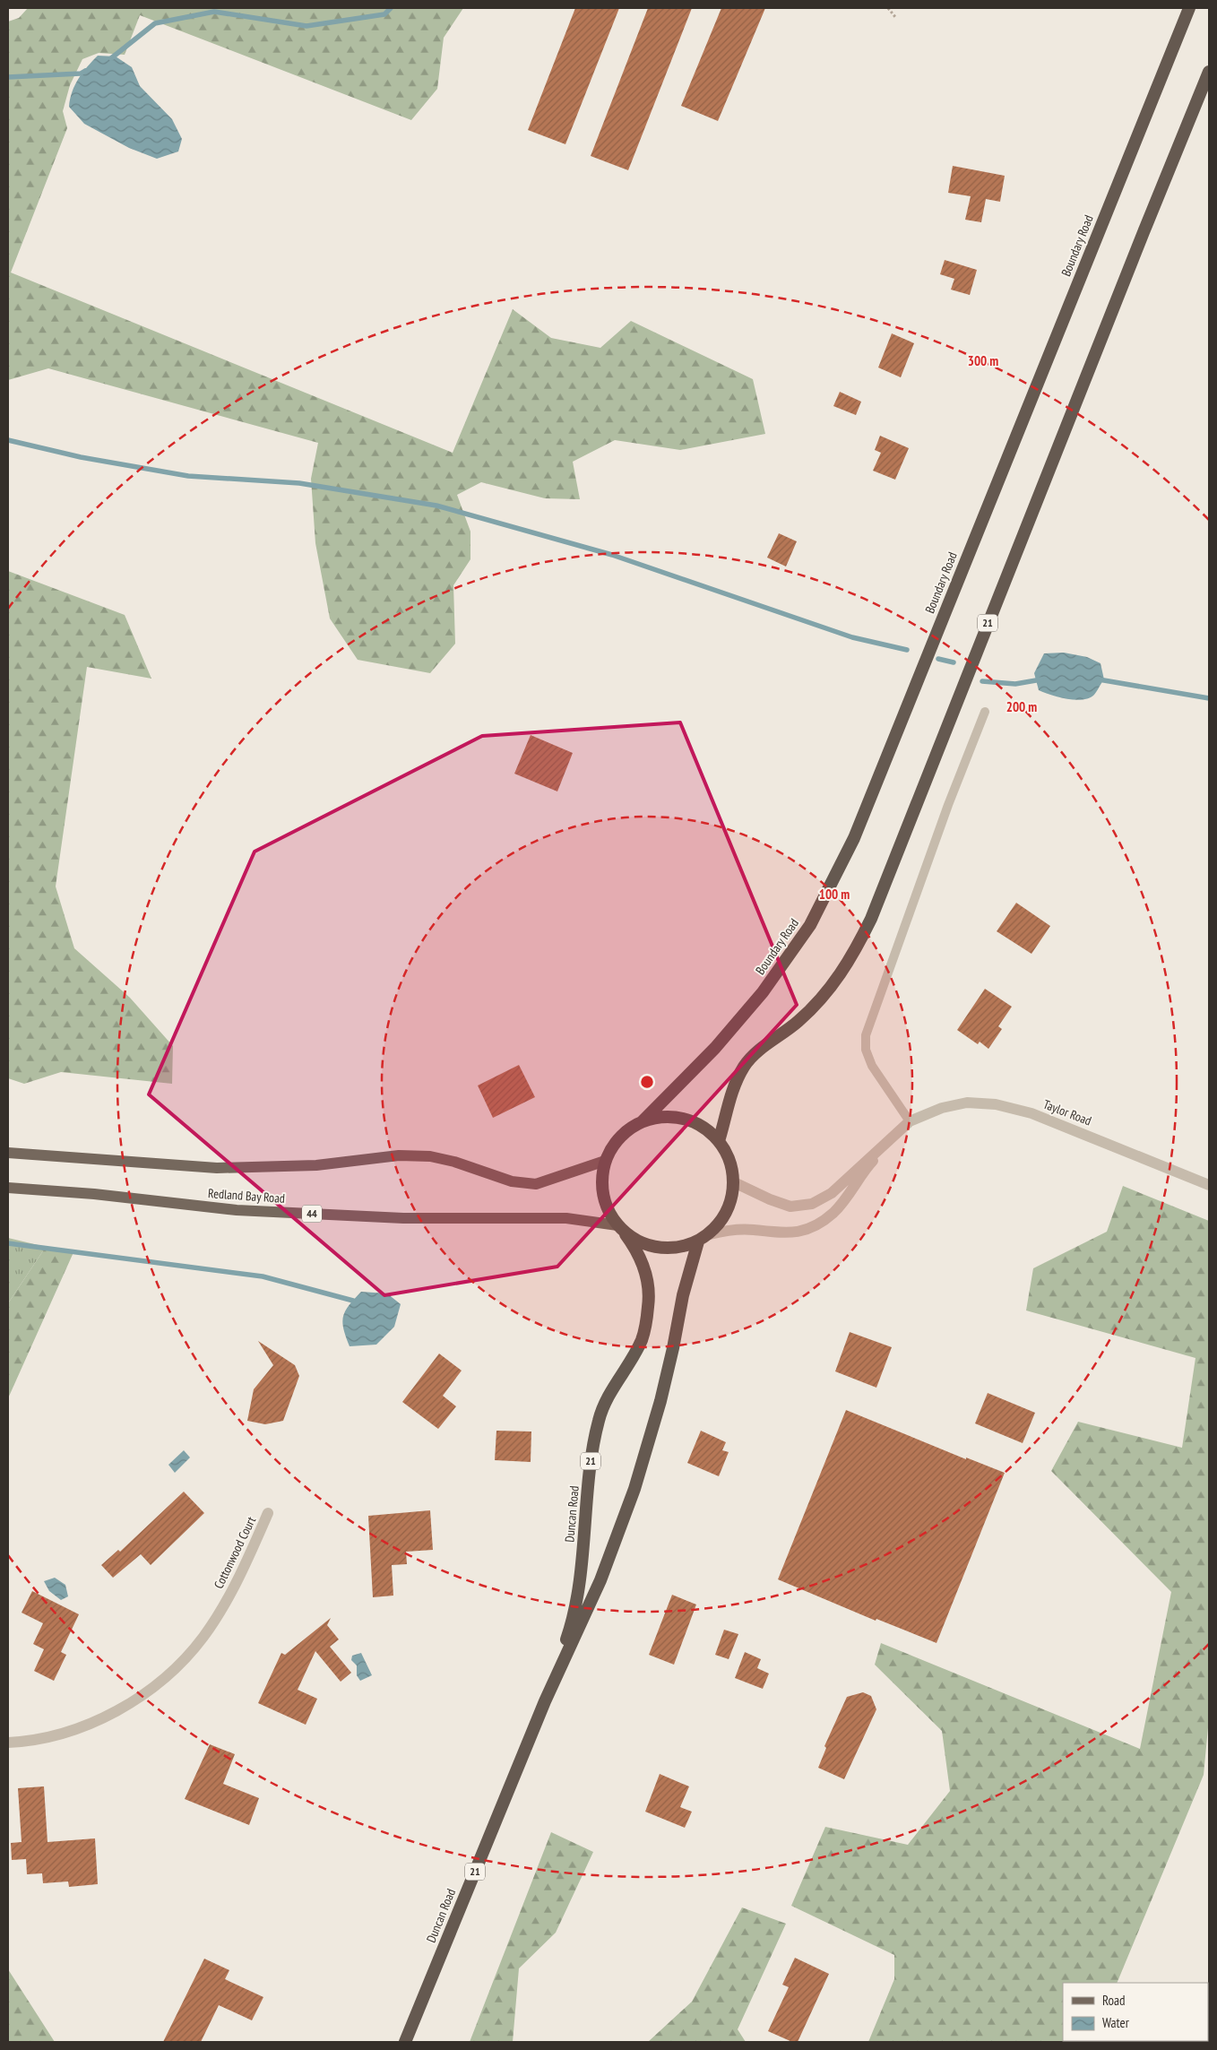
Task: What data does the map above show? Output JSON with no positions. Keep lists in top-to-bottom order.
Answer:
{
  "streets": {
    "highway": ["Boundary Road", "21", "Duncan Road"],
    "main road": ["Redland Bay Road", "44"],
    "street": ["Taylor Road", "Cottonwood Court"]
  },
  "crossings": [
    ["Boundary Road", "21"],
    ["Boundary Road", "Taylor Road"],
    ["Boundary Road", "Redland Bay Road"],
    ["Boundary Road", "Duncan Road"],
    ["21", "Taylor Road"],
    ["21", "Redland Bay Road"],
    ["21", "Duncan Road"],
    ["Taylor Road", "Redland Bay Road"],
    ["Taylor Road", "Duncan Road"],
    ["Redland Bay Road", "Duncan Road"]
  ],
  "legend": ["Road", "Water"],
  "rings": ["300 m", "200 m", "100 m"]
}
